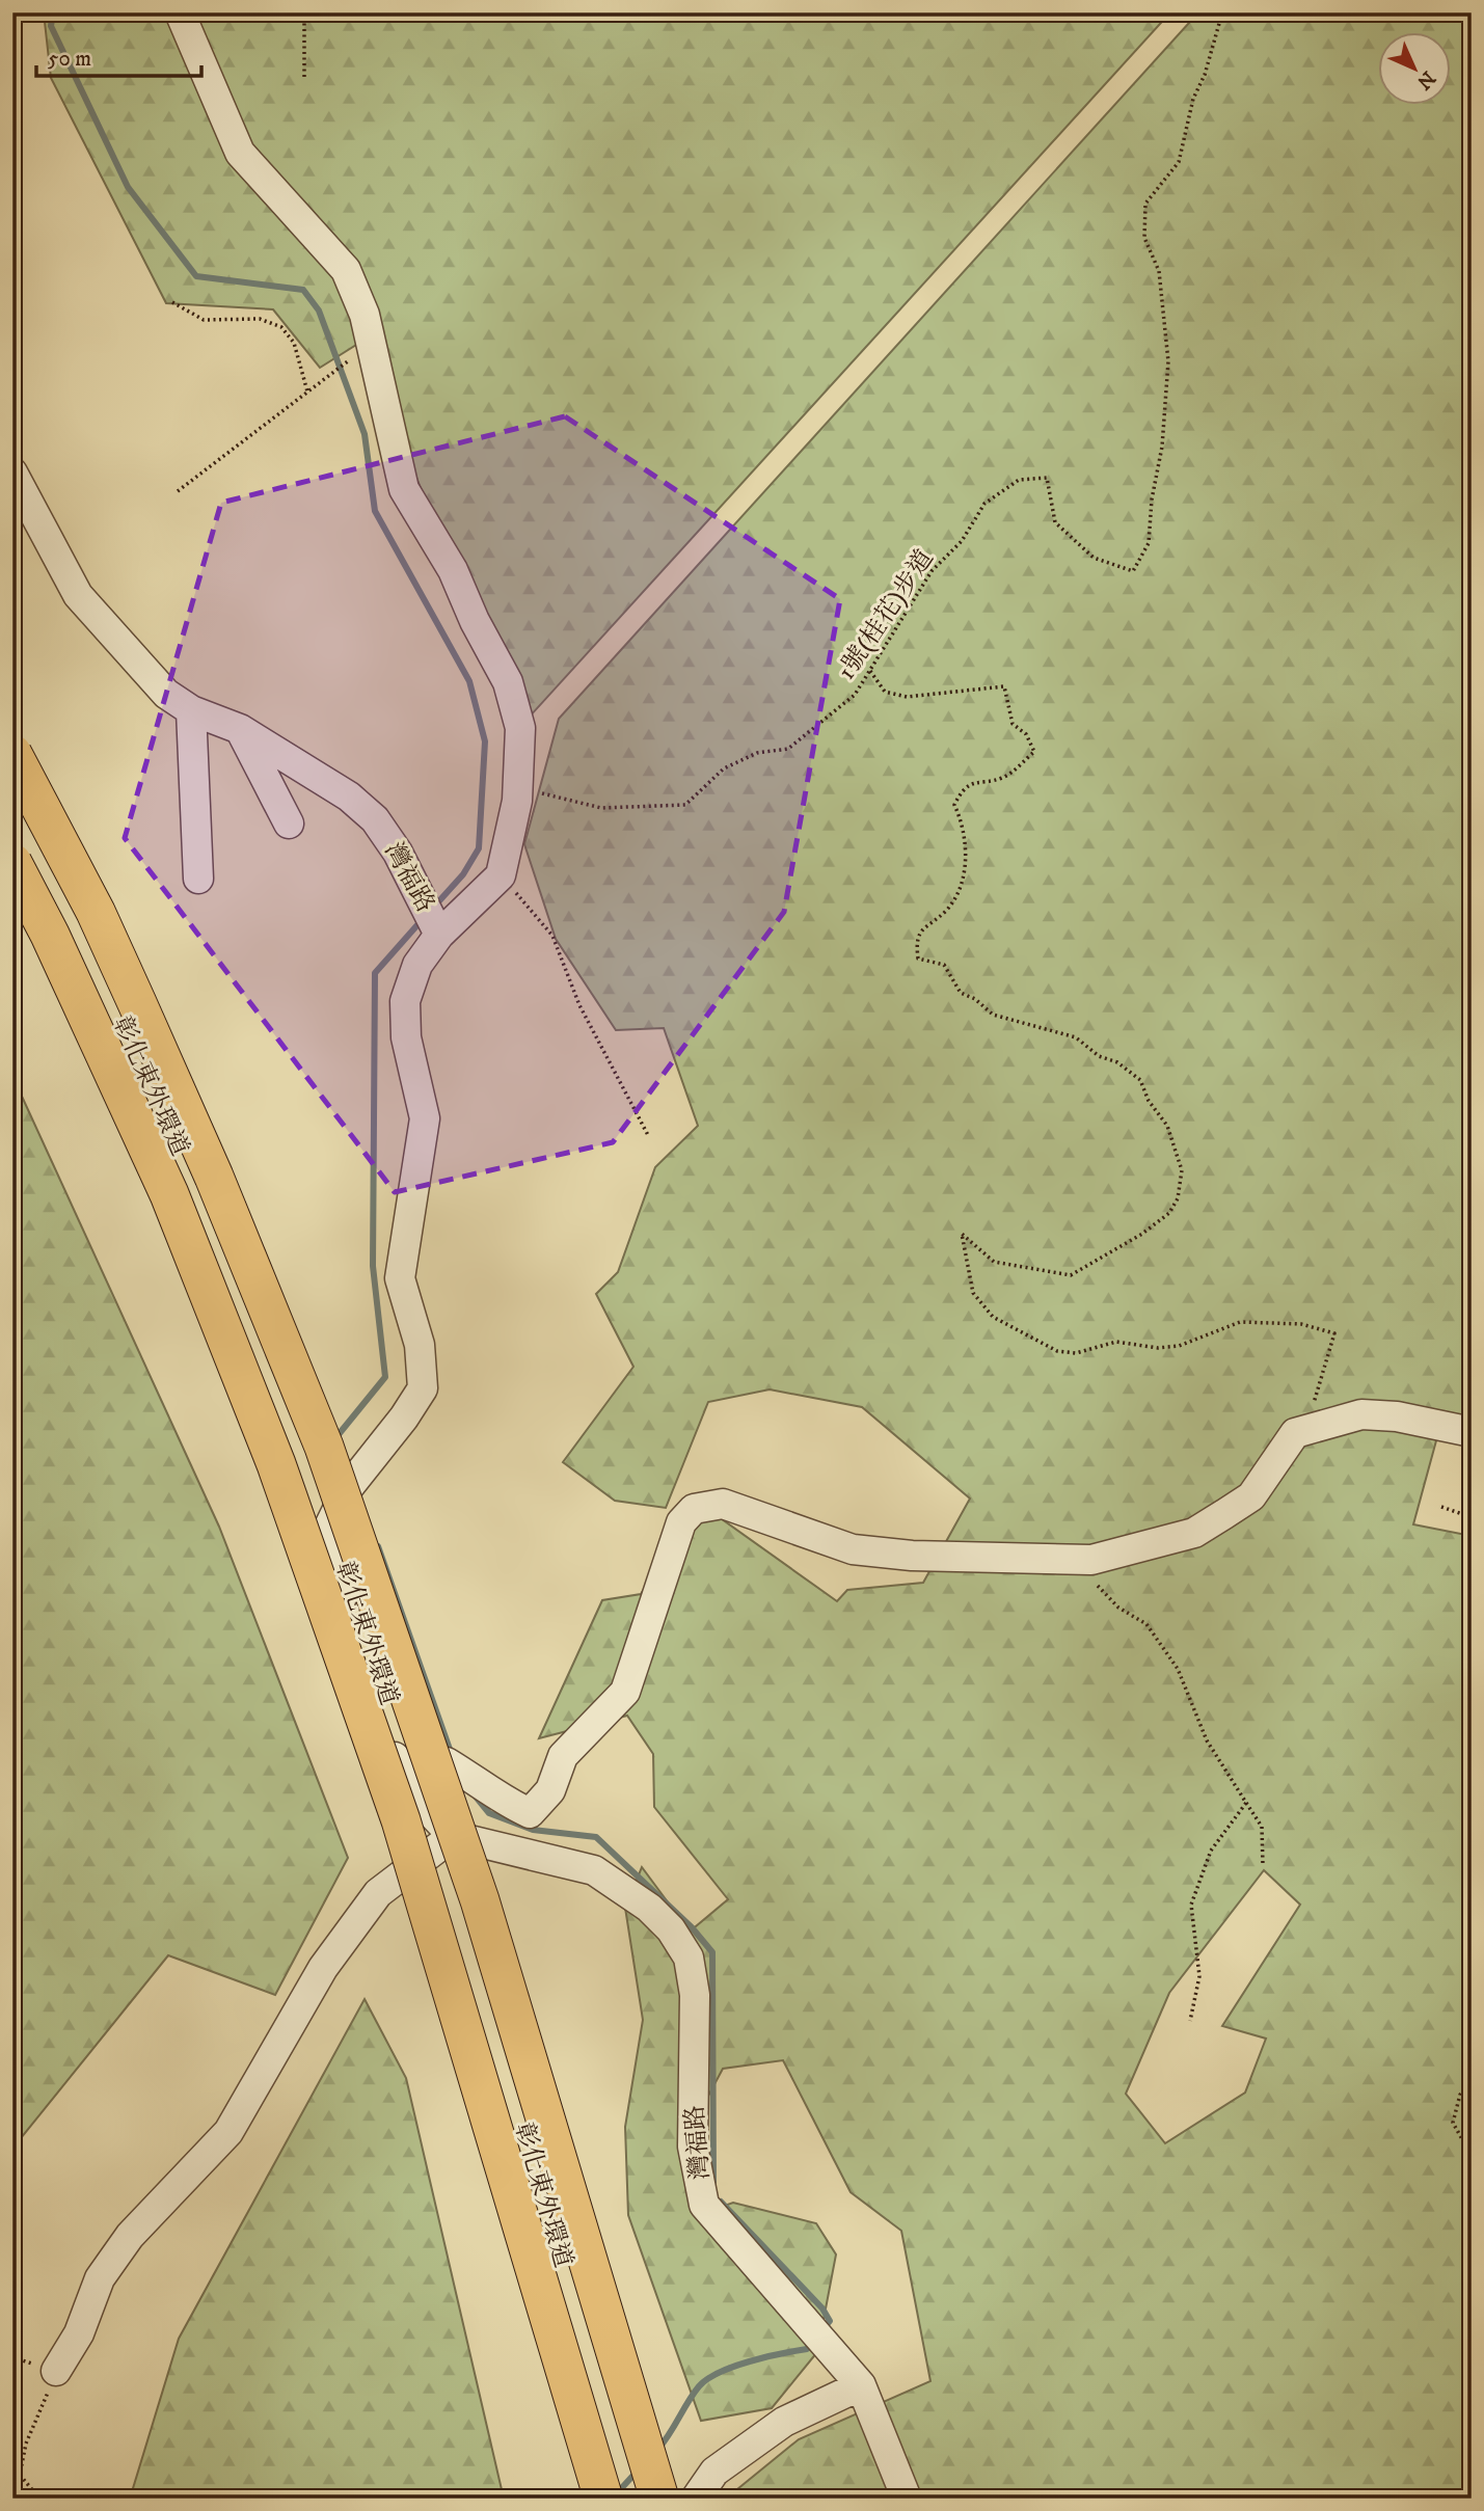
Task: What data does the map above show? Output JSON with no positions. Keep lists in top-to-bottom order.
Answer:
{
  "streets": {
    "main road": ["彰化東外環道"],
    "street": ["灣福路"],
    "path": ["1號(桂花)步道"]
  },
  "scale_bar": "50 m",
  "north": "bottom right"
}
